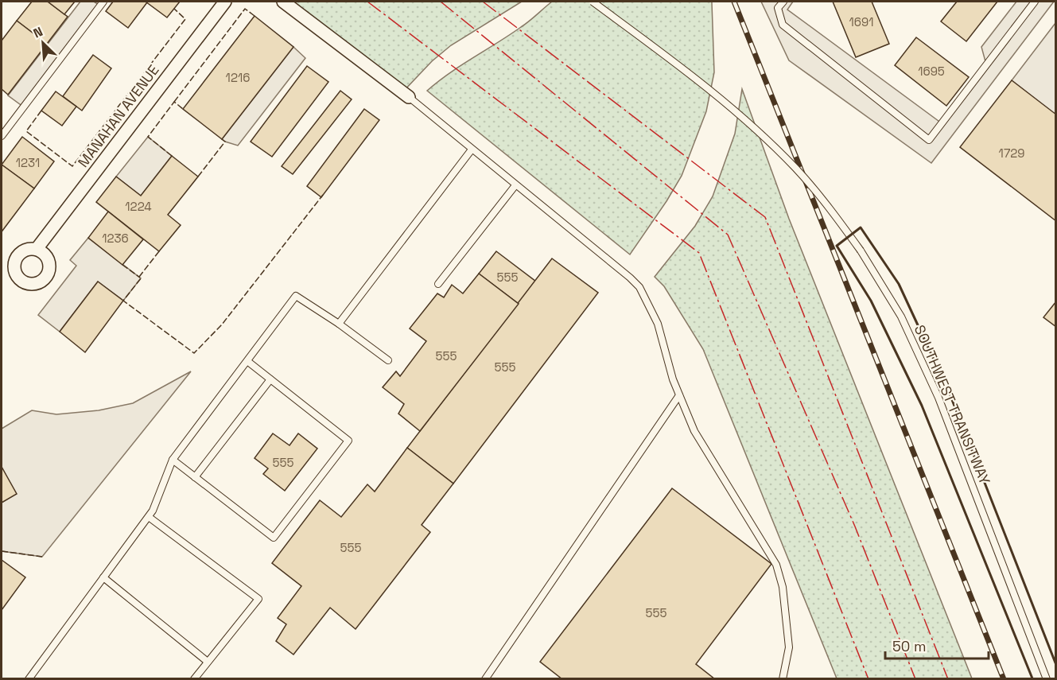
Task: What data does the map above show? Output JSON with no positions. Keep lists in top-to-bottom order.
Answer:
{
  "streets": {
    "street": ["MANAHAN AVENUE"],
    "lane": ["SOUTHWEST TRANSITWAY"]
  },
  "house_numbers": [
    "1691",
    "1695",
    "1216",
    "1729",
    "1231",
    "1224",
    "1236",
    "555",
    "555",
    "555",
    "555",
    "555",
    "555"
  ],
  "scale_bar": "50 m",
  "north": "top left"
}
